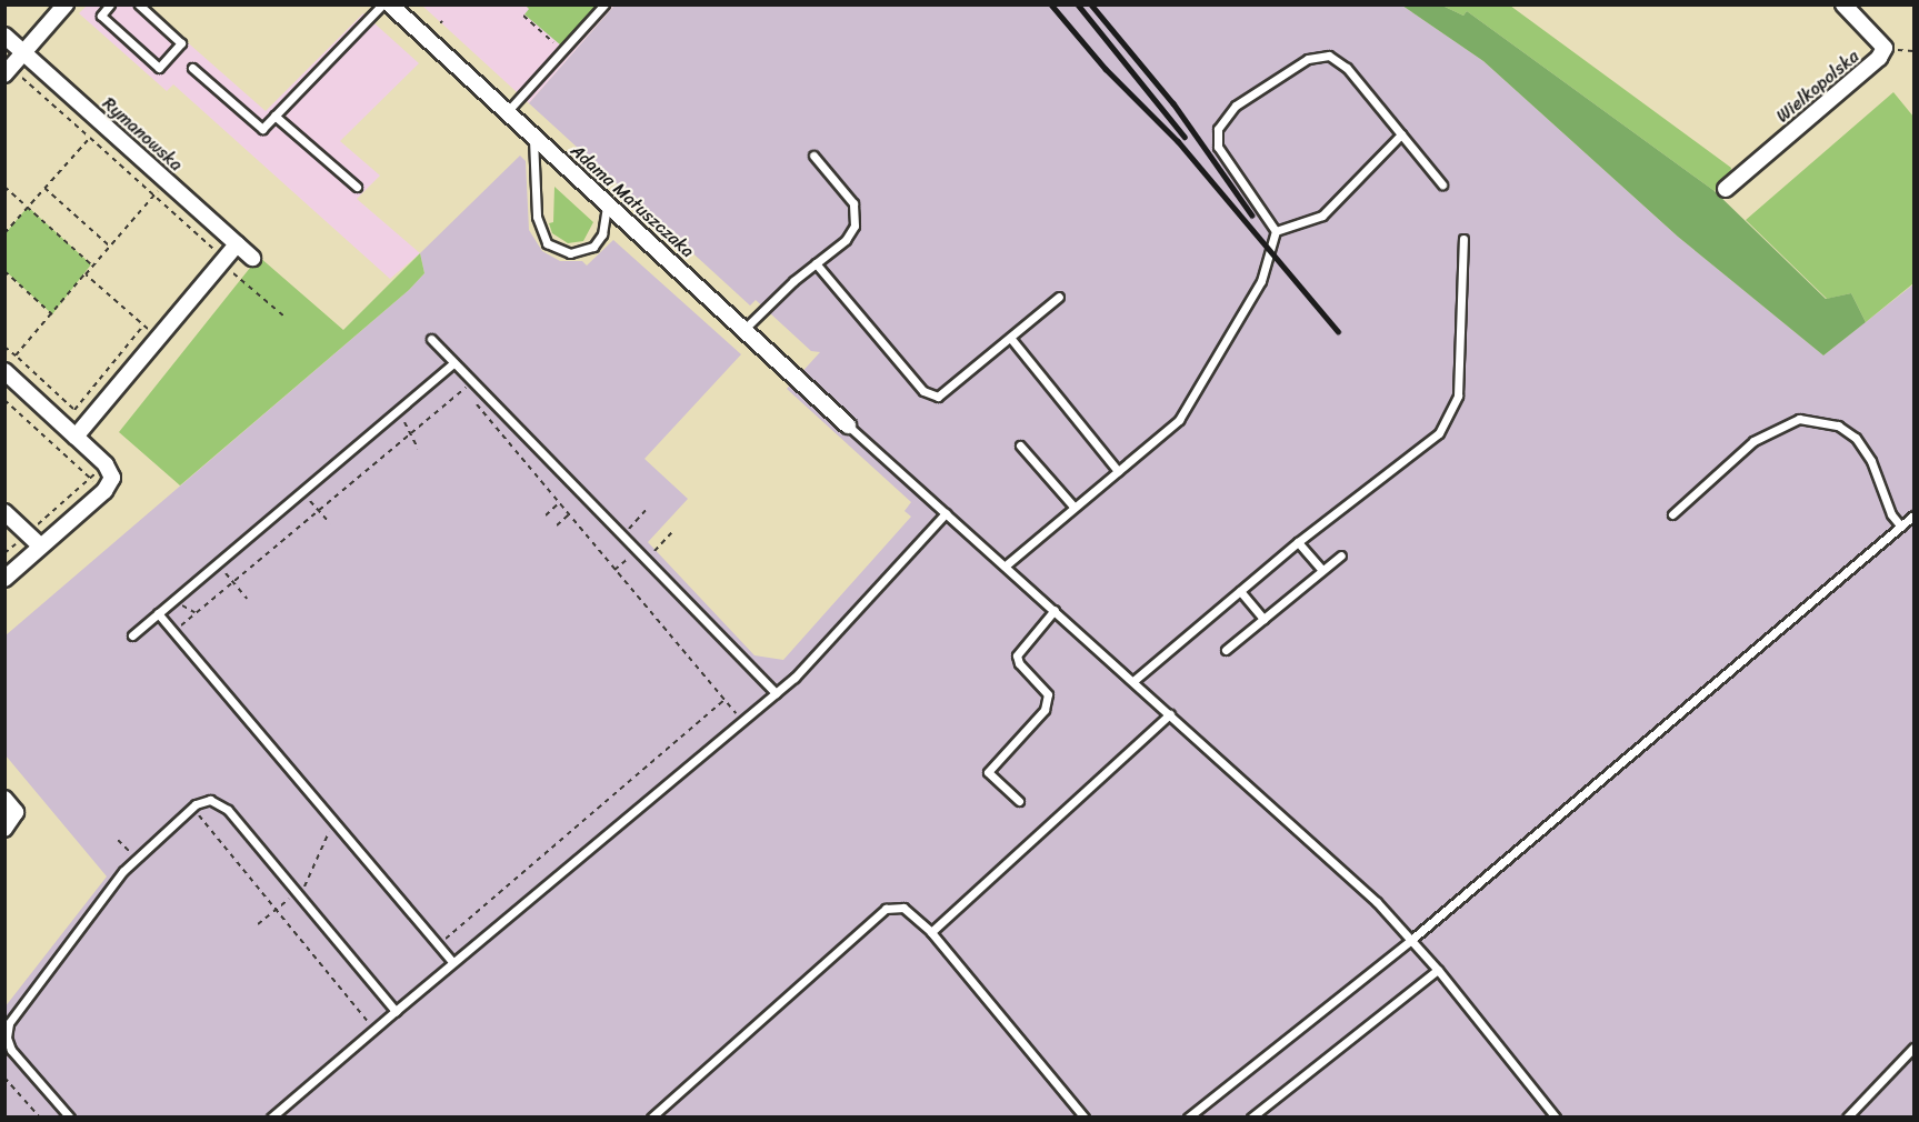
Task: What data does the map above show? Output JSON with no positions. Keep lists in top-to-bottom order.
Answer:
{
  "streets": {
    "street": ["Wielkopolska", "Rymanowska", "Adama Matuszczaka"]
  }
}
